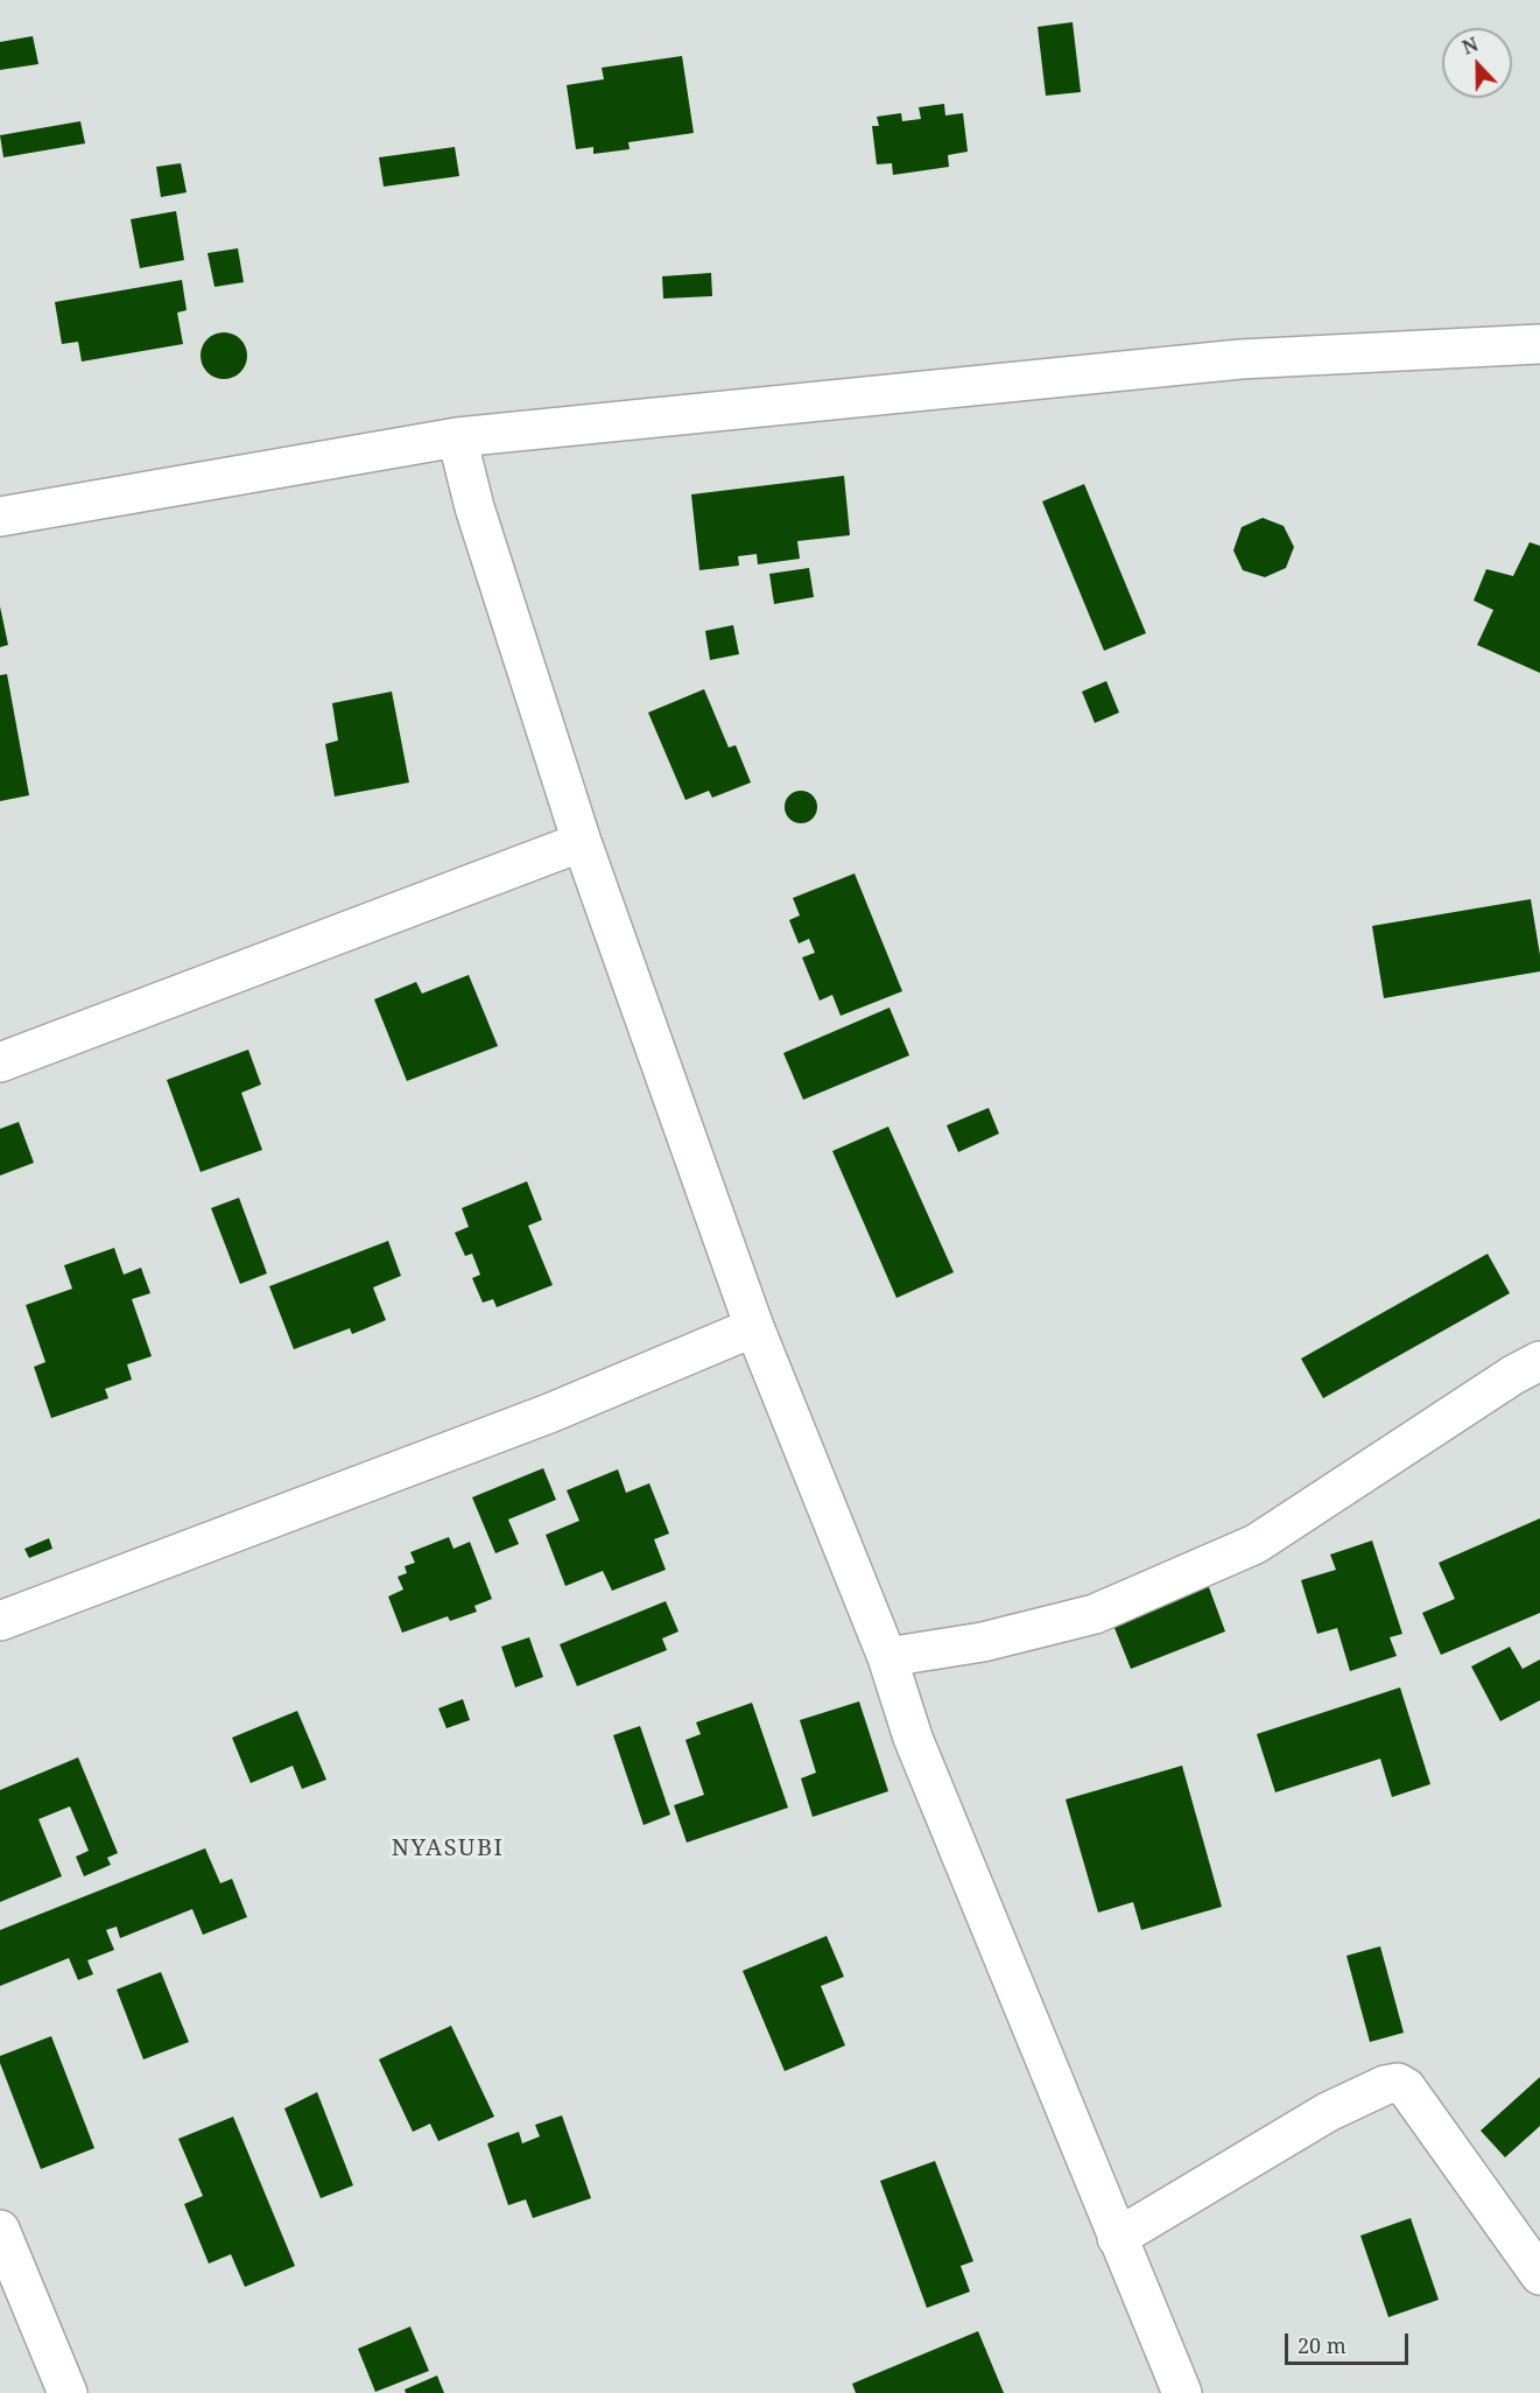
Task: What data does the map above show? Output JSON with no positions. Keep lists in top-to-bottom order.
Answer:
{
  "districts": ["NYASUBI"],
  "scale_bar": "20 m",
  "north": "top"
}
